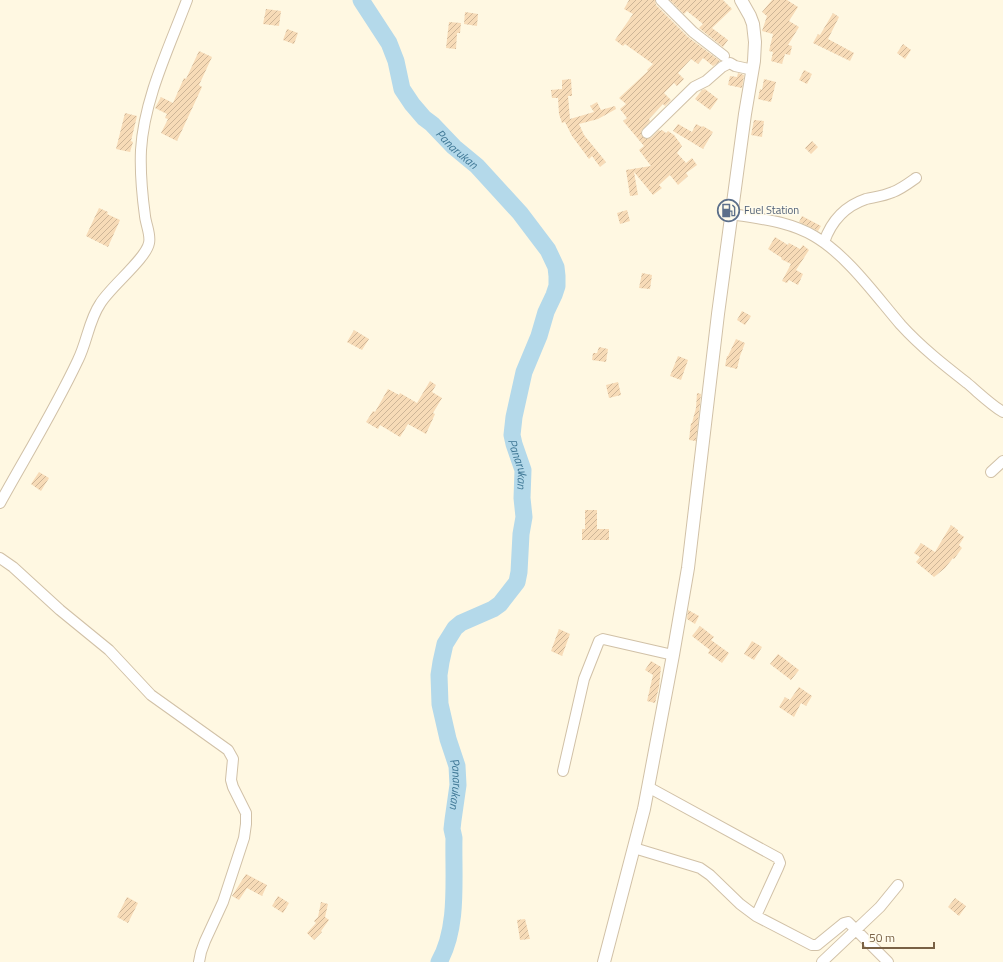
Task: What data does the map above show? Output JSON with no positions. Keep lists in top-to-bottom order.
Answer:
{
  "water": ["Panarukan"],
  "places": {
    "fuel station": ["Fuel Station"]
  },
  "scale_bar": "50 m"
}
